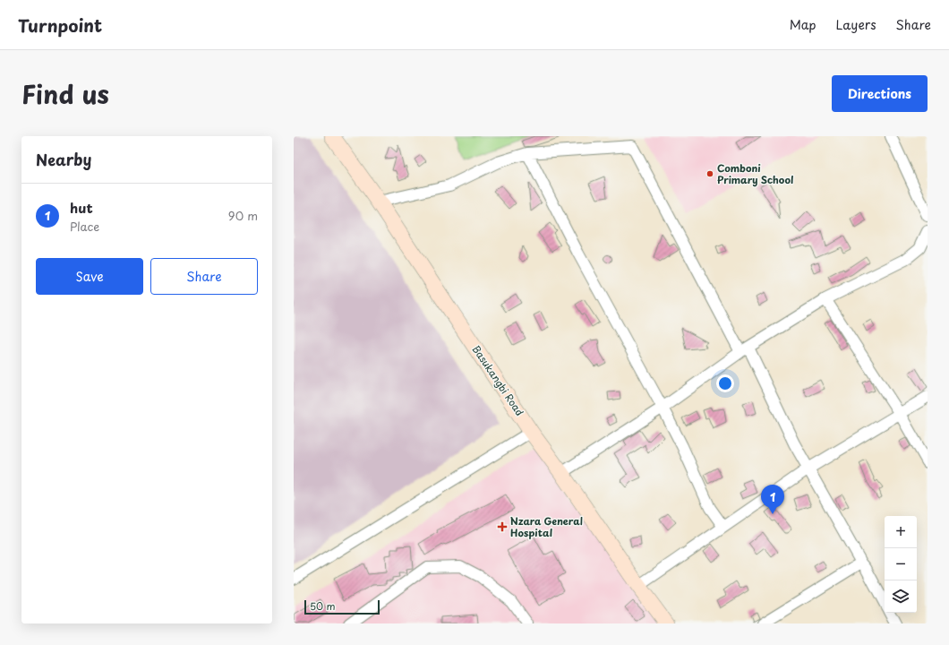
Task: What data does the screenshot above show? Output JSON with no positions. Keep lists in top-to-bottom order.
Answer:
{
  "streets": {
    "street": ["Basukangbi Road"]
  },
  "places": {
    "other": ["Comboni Primary School"],
    "health": ["Nzara General Hospital"]
  },
  "scale_bar": "50 m",
  "page": {
    "header": "Turnpoint",
    "nav": ["Map", "Layers", "Share"],
    "title": "Find us",
    "buttons": [
      "Directions",
      ["Save", "Share"]
    ],
    "heading": "Nearby",
    "list": [
      {
        "mark": "1",
        "name": "hut",
        "note": "Place",
        "value": "90 m"
      }
    ],
    "pins": "1",
    "map_buttons": ["+", "−"],
    "scale": "50 m"
  }
}
